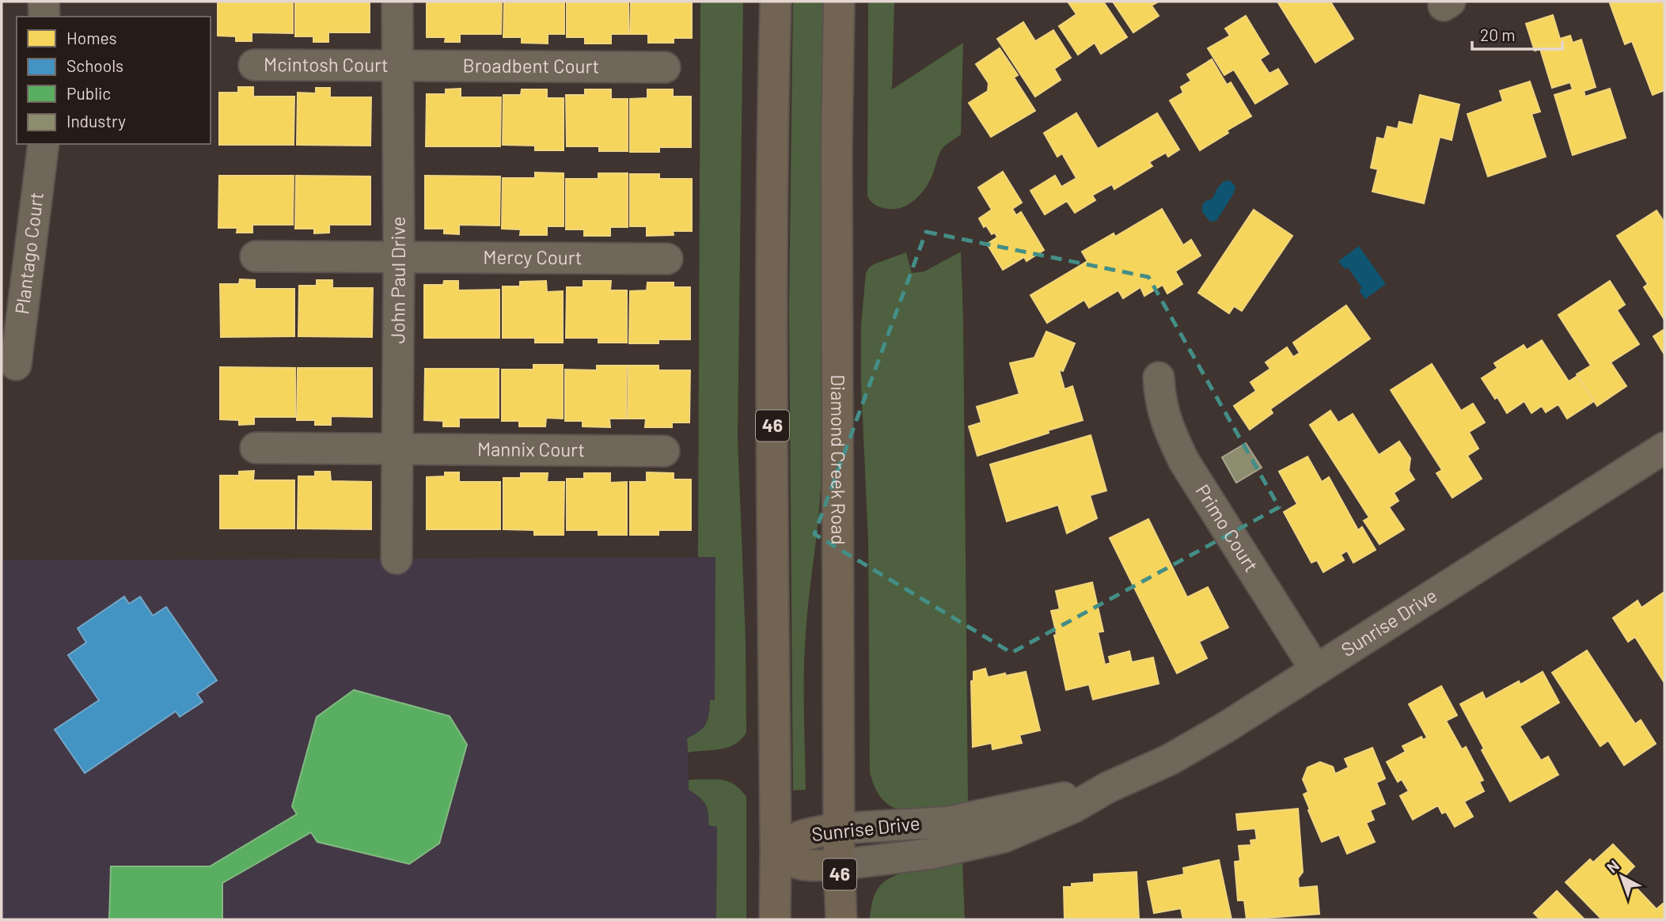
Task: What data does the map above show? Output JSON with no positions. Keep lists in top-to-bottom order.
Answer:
{
  "streets": {
    "main road": ["46", "Diamond Creek Road", "Sunrise Drive"],
    "street": [
      "Mcintosh Court",
      "Broadbent Court",
      "Plantago Court",
      "Mercy Court",
      "John Paul Drive",
      "Mannix Court",
      "Primo Court"
    ]
  },
  "crossings": [
    ["Mcintosh Court", "Broadbent Court"],
    ["Mcintosh Court", "John Paul Drive"],
    ["Broadbent Court", "John Paul Drive"],
    ["Mercy Court", "John Paul Drive"],
    ["John Paul Drive", "Mannix Court"],
    ["46", "Sunrise Drive"],
    ["Diamond Creek Road", "Sunrise Drive"],
    ["Primo Court", "Sunrise Drive"]
  ],
  "legend": [
    "Homes",
    "Schools",
    "Public",
    "Industry"
  ],
  "scale_bar": "20 m",
  "north": "top left"
}
